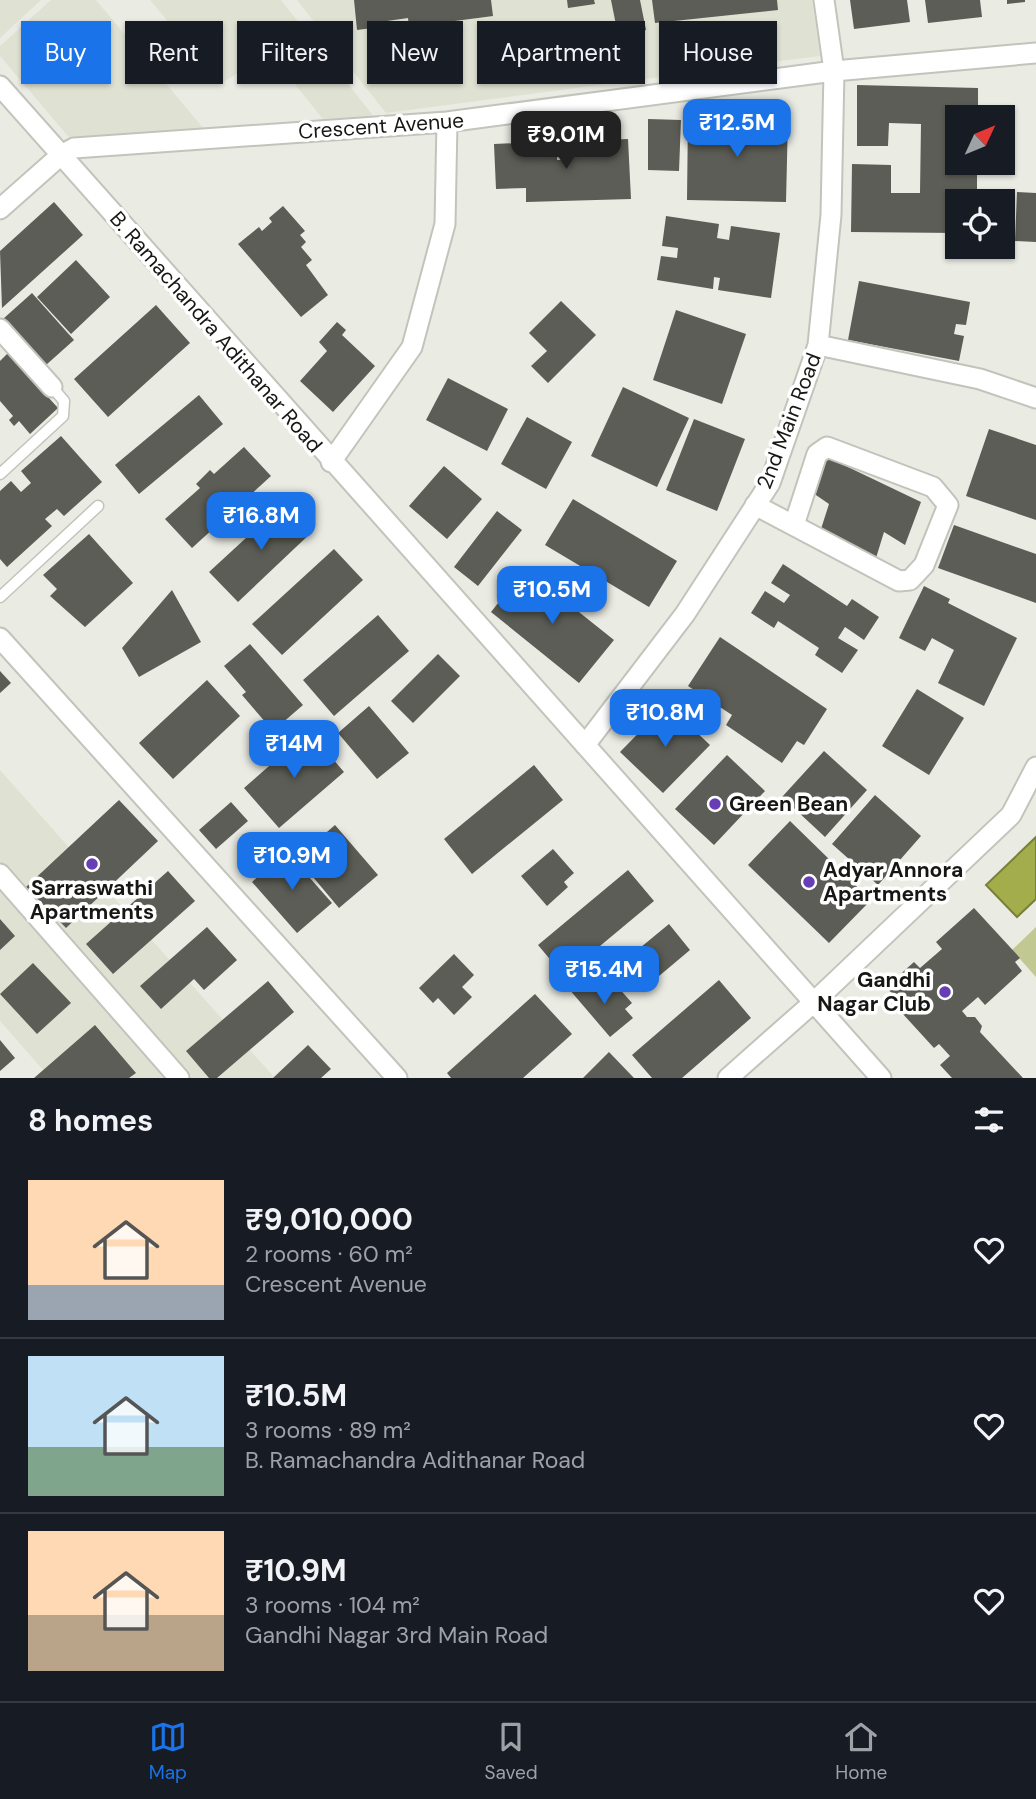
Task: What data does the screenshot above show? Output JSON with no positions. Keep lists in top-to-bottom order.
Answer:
{
  "streets": {
    "street": ["Crescent Avenue", "B. Ramachandra Adithanar Road", "2nd Main Road"]
  },
  "crossings": [
    ["Crescent Avenue", "B. Ramachandra Adithanar Road"],
    ["Crescent Avenue", "2nd Main Road"],
    ["B. Ramachandra Adithanar Road", "2nd Main Road"]
  ],
  "places": [
    "Green Bean",
    "Sarraswathi Apartments",
    "Adyar Annora Apartments",
    "Gandhi Nagar Club"
  ],
  "north": "top right",
  "page": {
    "chip": [
      "Buy",
      "Rent",
      "Filters",
      "New",
      "Apartment",
      "House"
    ],
    "price": [
      "₹12.5M",
      "₹9.01M",
      "₹16.8M",
      "₹10.5M",
      "₹10.8M",
      "₹14M",
      "₹10.9M",
      "₹15.4M"
    ],
    "heading": "8 homes",
    "list": [
      {
        "name": "₹9,010,000",
        "note": "2 rooms · 60 m² · Crescent Avenue"
      },
      {
        "name": "₹10.5M",
        "note": "3 rooms · 89 m² · B. Ramachandra Adithanar Road"
      },
      {
        "name": "₹10.9M",
        "note": "3 rooms · 104 m² · Gandhi Nagar 3rd Main Road"
      }
    ],
    "tabs": ["Map", "Saved", "Home"]
  }
}
